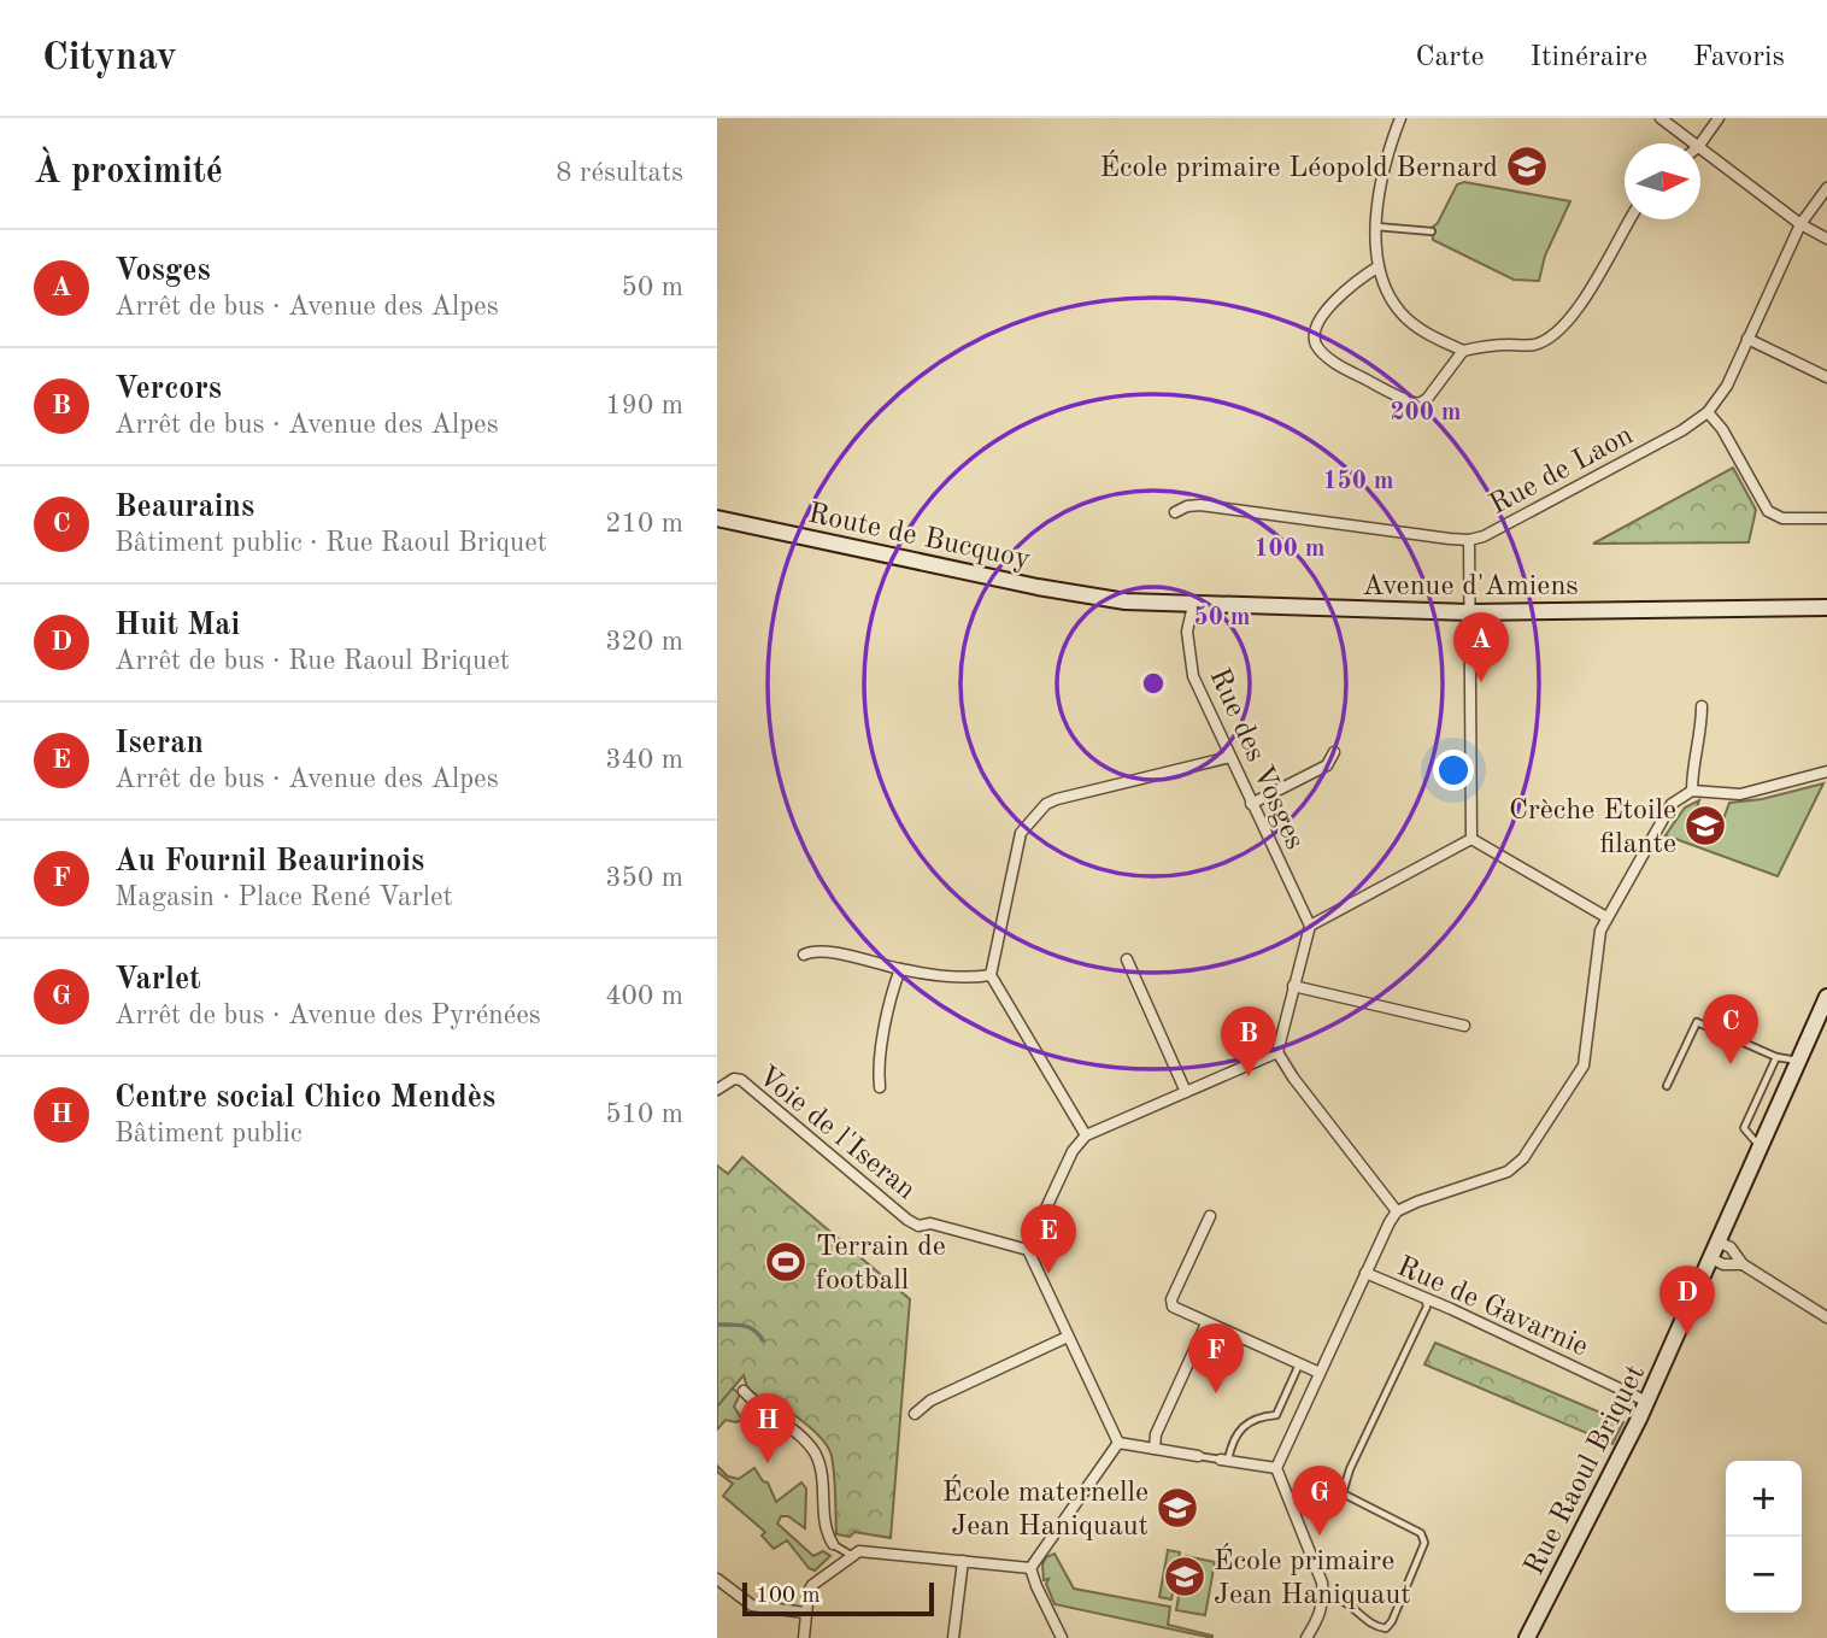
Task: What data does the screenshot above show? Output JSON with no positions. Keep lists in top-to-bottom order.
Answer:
{
  "streets": {
    "main road": ["Route de Bucquoy", "Avenue d'Amiens", "Rue Raoul Briquet"],
    "street": [
      "Rue de Laon",
      "Rue des Vosges",
      "Voie de l'Iseran",
      "Rue de Gavarnie"
    ]
  },
  "crossings": [
    ["Route de Bucquoy", "Avenue d'Amiens"],
    ["Avenue d'Amiens", "Rue des Vosges"],
    ["Rue de Gavarnie", "Rue Raoul Briquet"]
  ],
  "places": {
    "school or university": [
      "École primaire Léopold Bernard",
      "Crèche Etoile filante",
      "École maternelle Jean Haniquaut",
      "École primaire Jean Haniquaut"
    ],
    "sports": ["Terrain de football"]
  },
  "scale_bar": "100 m",
  "north": "right",
  "page": {
    "header": "Citynav",
    "nav": ["Carte", "Itinéraire", "Favoris"],
    "heading": ["À proximité", "8 résultats"],
    "list": [
      {
        "mark": "A",
        "name": "Vosges",
        "note": "Arrêt de bus · Avenue des Alpes",
        "value": "50 m"
      },
      {
        "mark": "B",
        "name": "Vercors",
        "note": "Arrêt de bus · Avenue des Alpes",
        "value": "190 m"
      },
      {
        "mark": "C",
        "name": "Beaurains",
        "note": "Bâtiment public · Rue Raoul Briquet",
        "value": "210 m"
      },
      {
        "mark": "D",
        "name": "Huit Mai",
        "note": "Arrêt de bus · Rue Raoul Briquet",
        "value": "320 m"
      },
      {
        "mark": "E",
        "name": "Iseran",
        "note": "Arrêt de bus · Avenue des Alpes",
        "value": "340 m"
      },
      {
        "mark": "F",
        "name": "Au Fournil Beaurinois",
        "note": "Magasin · Place René Varlet",
        "value": "350 m"
      },
      {
        "mark": "G",
        "name": "Varlet",
        "note": "Arrêt de bus · Avenue des Pyrénées",
        "value": "400 m"
      },
      {
        "mark": "H",
        "name": "Centre social Chico Mendès",
        "note": "Bâtiment public",
        "value": "510 m"
      }
    ],
    "pins": [
      "A",
      "C",
      "B",
      "E",
      "D",
      "F",
      "H",
      "G"
    ],
    "map_buttons": ["+", "−"],
    "scale": "100 m"
  },
  "rings": [
    "200 m",
    "150 m",
    "100 m",
    "50 m"
  ]
}
